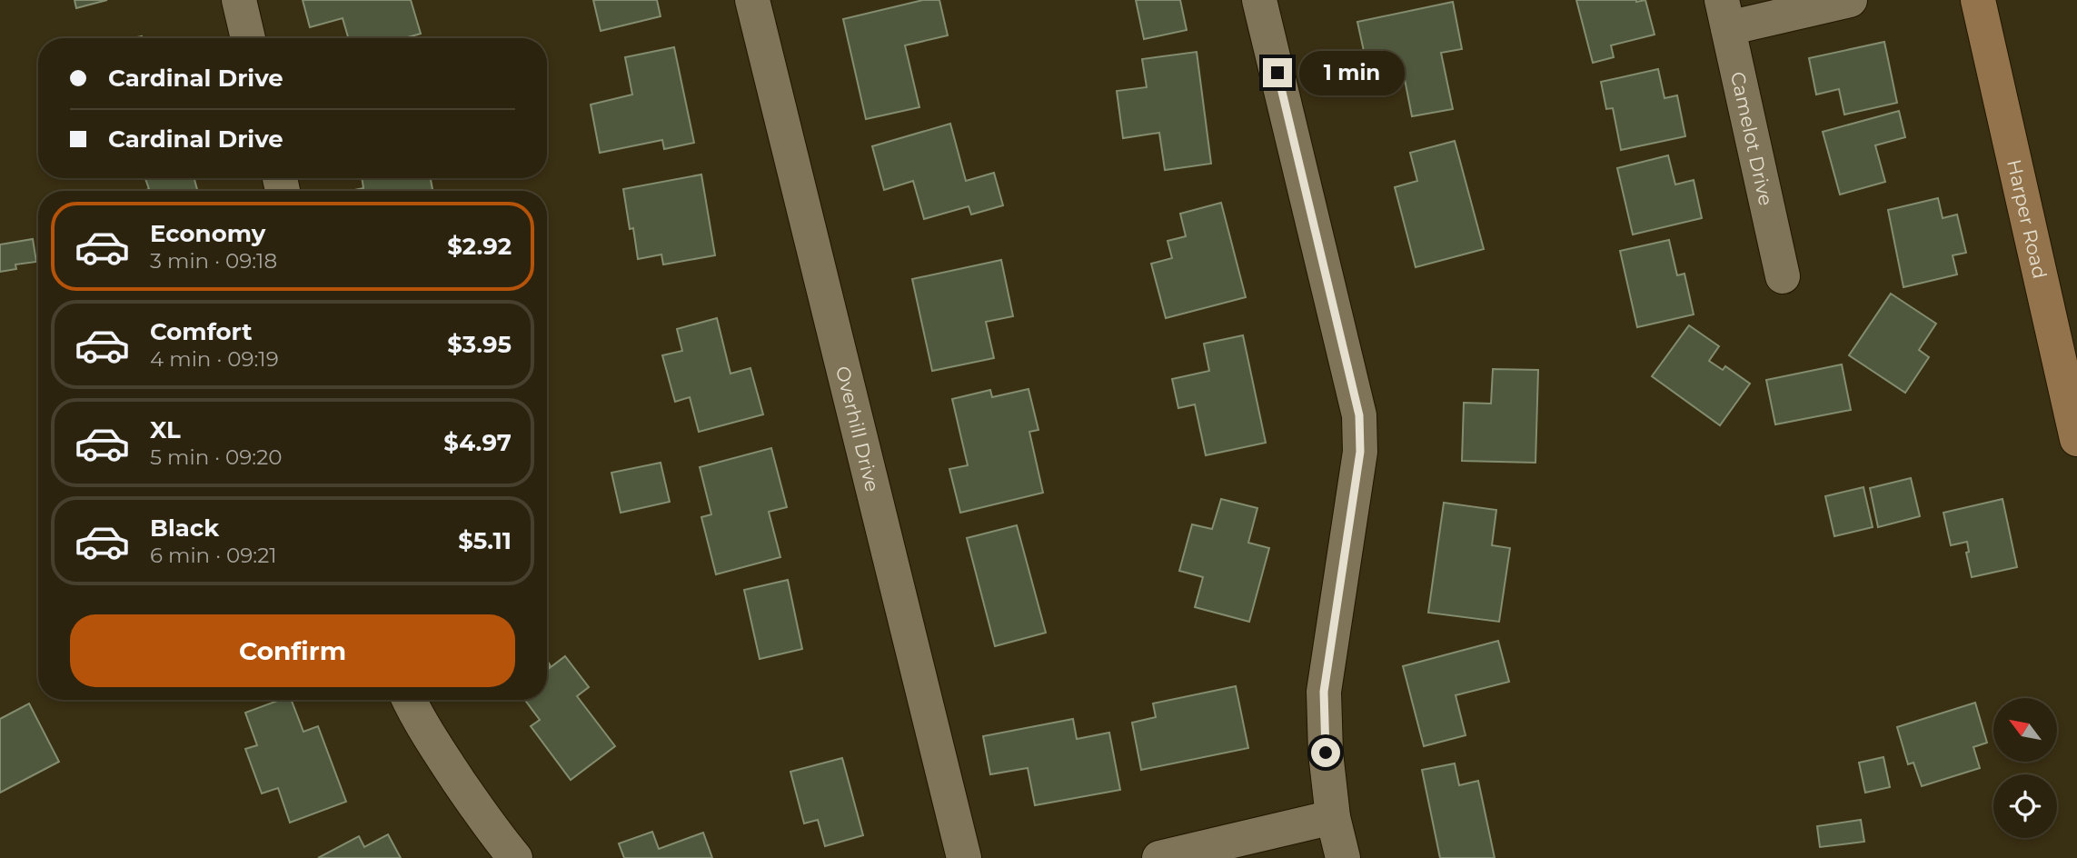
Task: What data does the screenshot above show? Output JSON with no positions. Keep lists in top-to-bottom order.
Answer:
{
  "streets": {
    "main road": ["Harper Road"],
    "street": ["Camelot Drive", "Overhill Drive"]
  },
  "north": "top left",
  "page": {
    "banner": ["Cardinal Drive", "Cardinal Drive"],
    "bubble": "1 min",
    "list": [
      {
        "name": "Economy",
        "note": "3 min · 09:18",
        "value": "$2.92"
      },
      {
        "name": "Comfort",
        "note": "4 min · 09:19",
        "value": "$3.95"
      },
      {
        "name": "XL",
        "note": "5 min · 09:20",
        "value": "$4.97"
      },
      {
        "name": "Black",
        "note": "6 min · 09:21",
        "value": "$5.11"
      }
    ],
    "buttons": "Confirm"
  }
}
